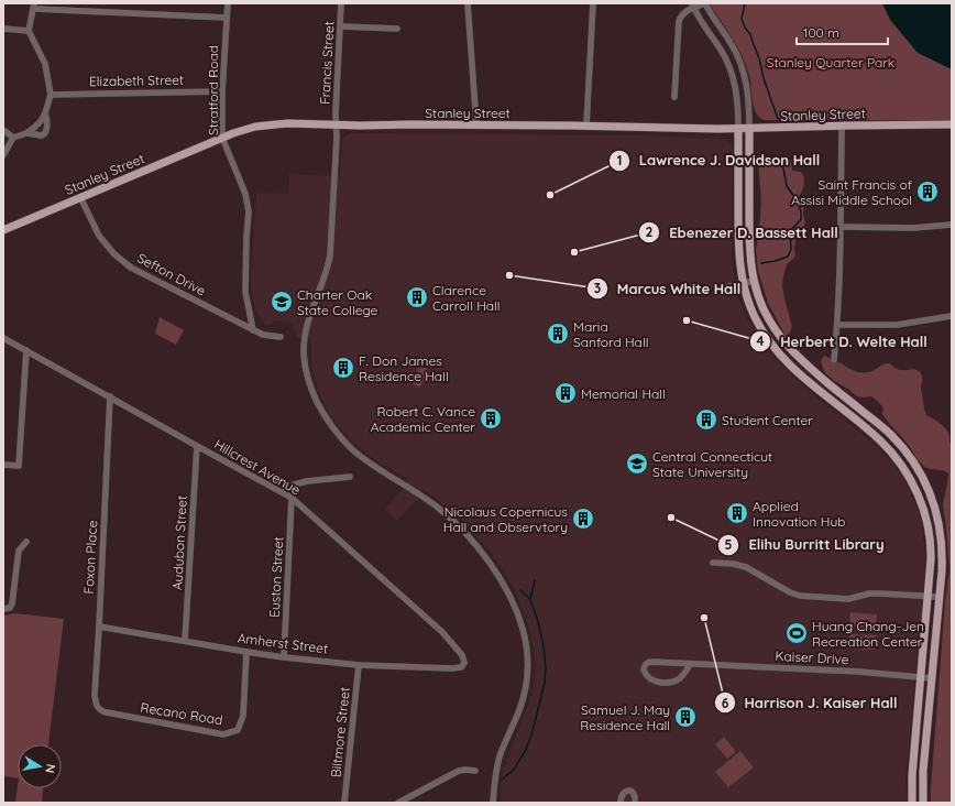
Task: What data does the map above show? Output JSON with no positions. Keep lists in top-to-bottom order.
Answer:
{
  "streets": {
    "main road": ["Stanley Street"],
    "street": [
      "Francis Street",
      "Elizabeth Street",
      "Stratford Road",
      "Sefton Drive",
      "Hillcrest Avenue",
      "Audubon Street",
      "Foxon Place",
      "Euston Street",
      "Amherst Street",
      "Kaiser Drive",
      "Recano Road",
      "Biltmore Street"
    ]
  },
  "crossings": [
    ["Francis Street", "Stanley Street"],
    ["Elizabeth Street", "Stratford Road"],
    ["Stratford Road", "Stanley Street"],
    ["Stratford Road", "Sefton Drive"],
    ["Stanley Street", "Sefton Drive"],
    ["Hillcrest Avenue", "Audubon Street"],
    ["Hillcrest Avenue", "Foxon Place"],
    ["Hillcrest Avenue", "Euston Street"],
    ["Hillcrest Avenue", "Amherst Street"],
    ["Audubon Street", "Amherst Street"],
    ["Foxon Place", "Amherst Street"],
    ["Foxon Place", "Recano Road"],
    ["Euston Street", "Amherst Street"],
    ["Amherst Street", "Recano Road"],
    ["Amherst Street", "Biltmore Street"]
  ],
  "parks": ["Stanley Quarter Park"],
  "places": {
    "building": [
      "Saint Francis of Assisi Middle School",
      "Clarence Carroll Hall",
      "Maria Sanford Hall",
      "F. Don James Residence Hall",
      "Memorial Hall",
      "Robert C. Vance Academic Center",
      "Student Center",
      "Applied Innovation Hub",
      "Nicolaus Copernicus Hall and Observtory",
      "Samuel J. May Residence Hall"
    ],
    "other": [
      "Lawrence J. Davidson Hall",
      "Ebenezer D. Bassett Hall",
      "Marcus White Hall",
      "Herbert D. Welte Hall",
      "Elihu Burritt Library",
      "Harrison J. Kaiser Hall"
    ],
    "school or university": ["Charter Oak State College", "Central Connecticut State University"],
    "sports": ["Huang Chang-Jen Recreation Center"]
  },
  "scale_bar": "100 m",
  "north": "right"
}
